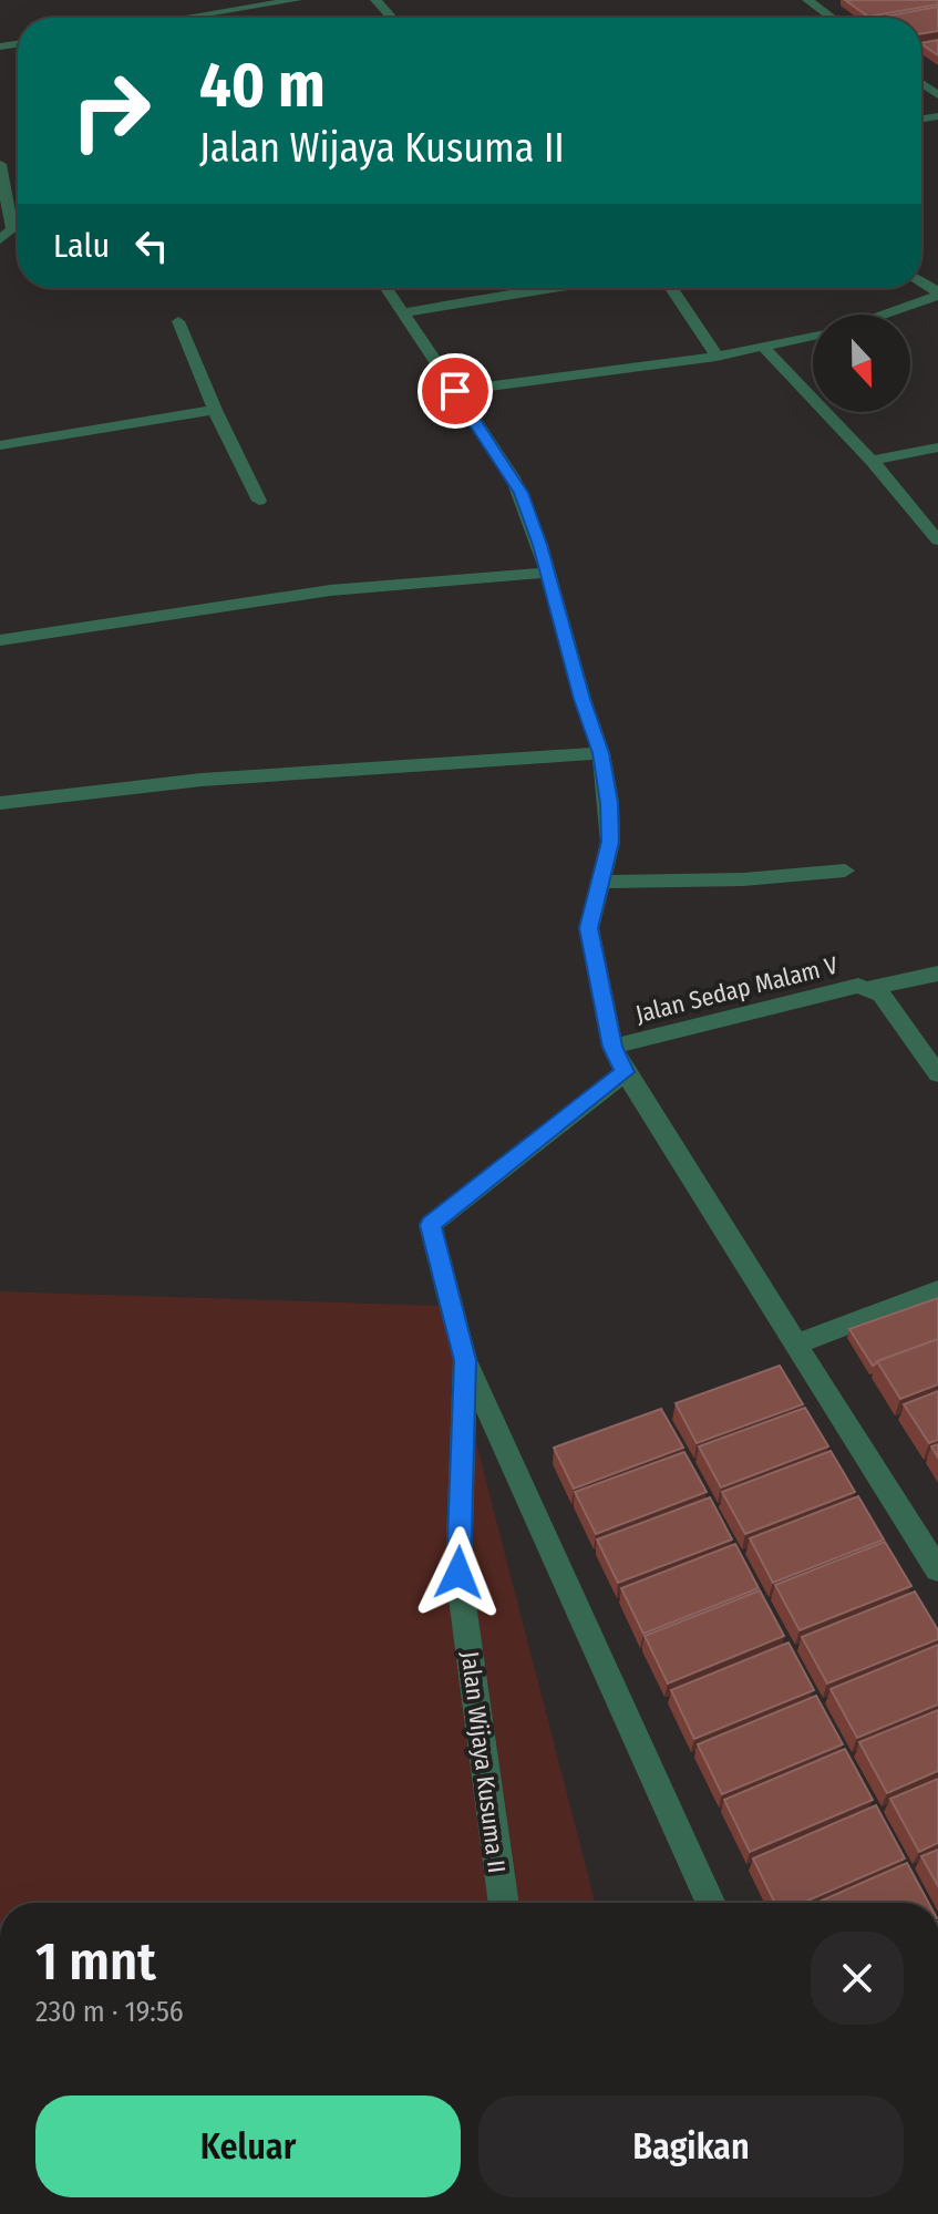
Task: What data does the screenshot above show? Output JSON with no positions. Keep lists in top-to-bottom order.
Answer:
{
  "streets": {
    "street": ["Jalan Sedap Malam V", "Jalan Wijaya Kusuma II"]
  },
  "north": "bottom",
  "page": {
    "turn": ["40 m", "Jalan Wijaya Kusuma II"],
    "then": "Lalu",
    "heading": ["1 mnt", "230 m · 19:56"],
    "buttons": ["Keluar", "Bagikan"]
  }
}
